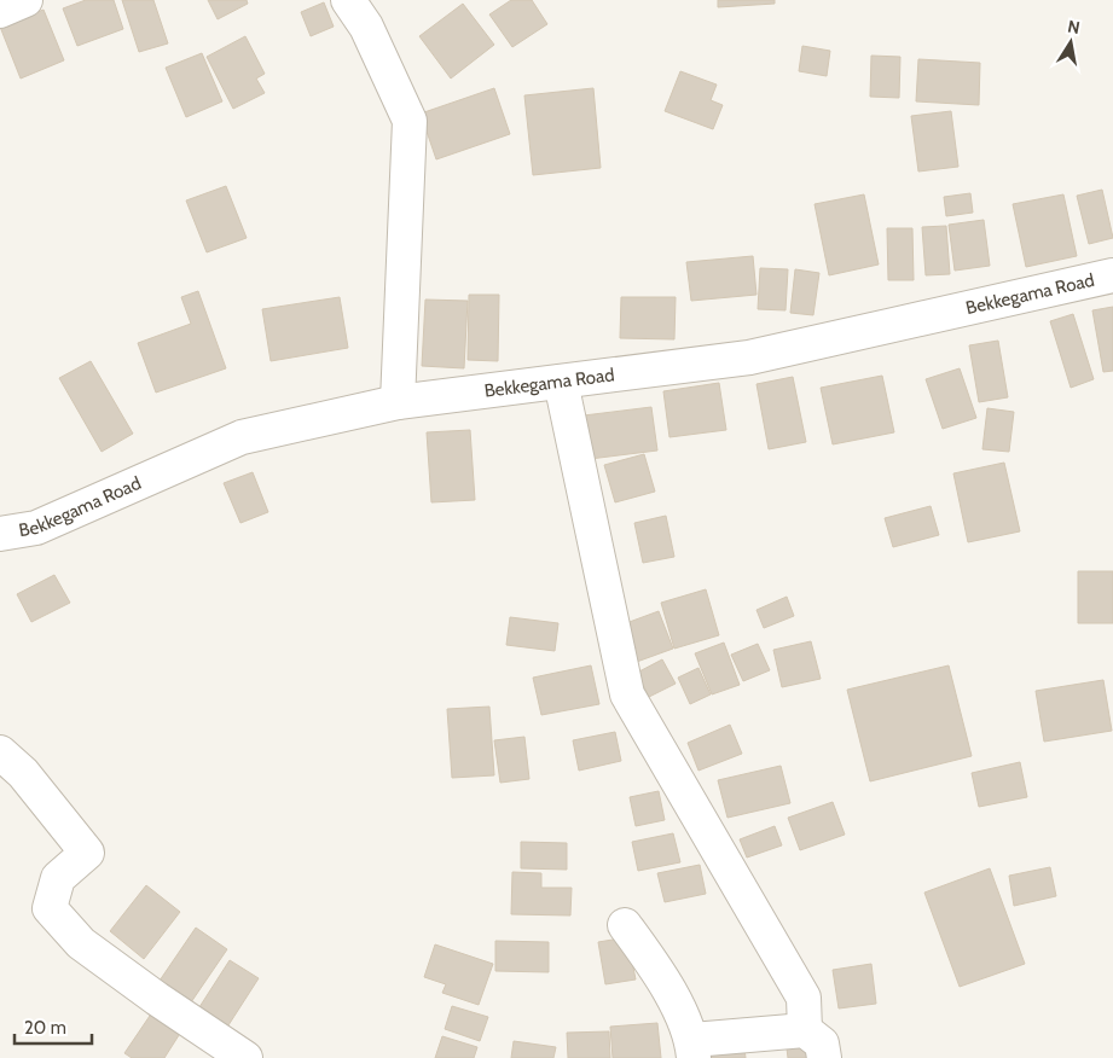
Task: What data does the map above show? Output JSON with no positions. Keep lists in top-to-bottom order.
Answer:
{
  "streets": {
    "street": ["Bekkegama Road"]
  },
  "scale_bar": "20 m",
  "north": "top"
}
